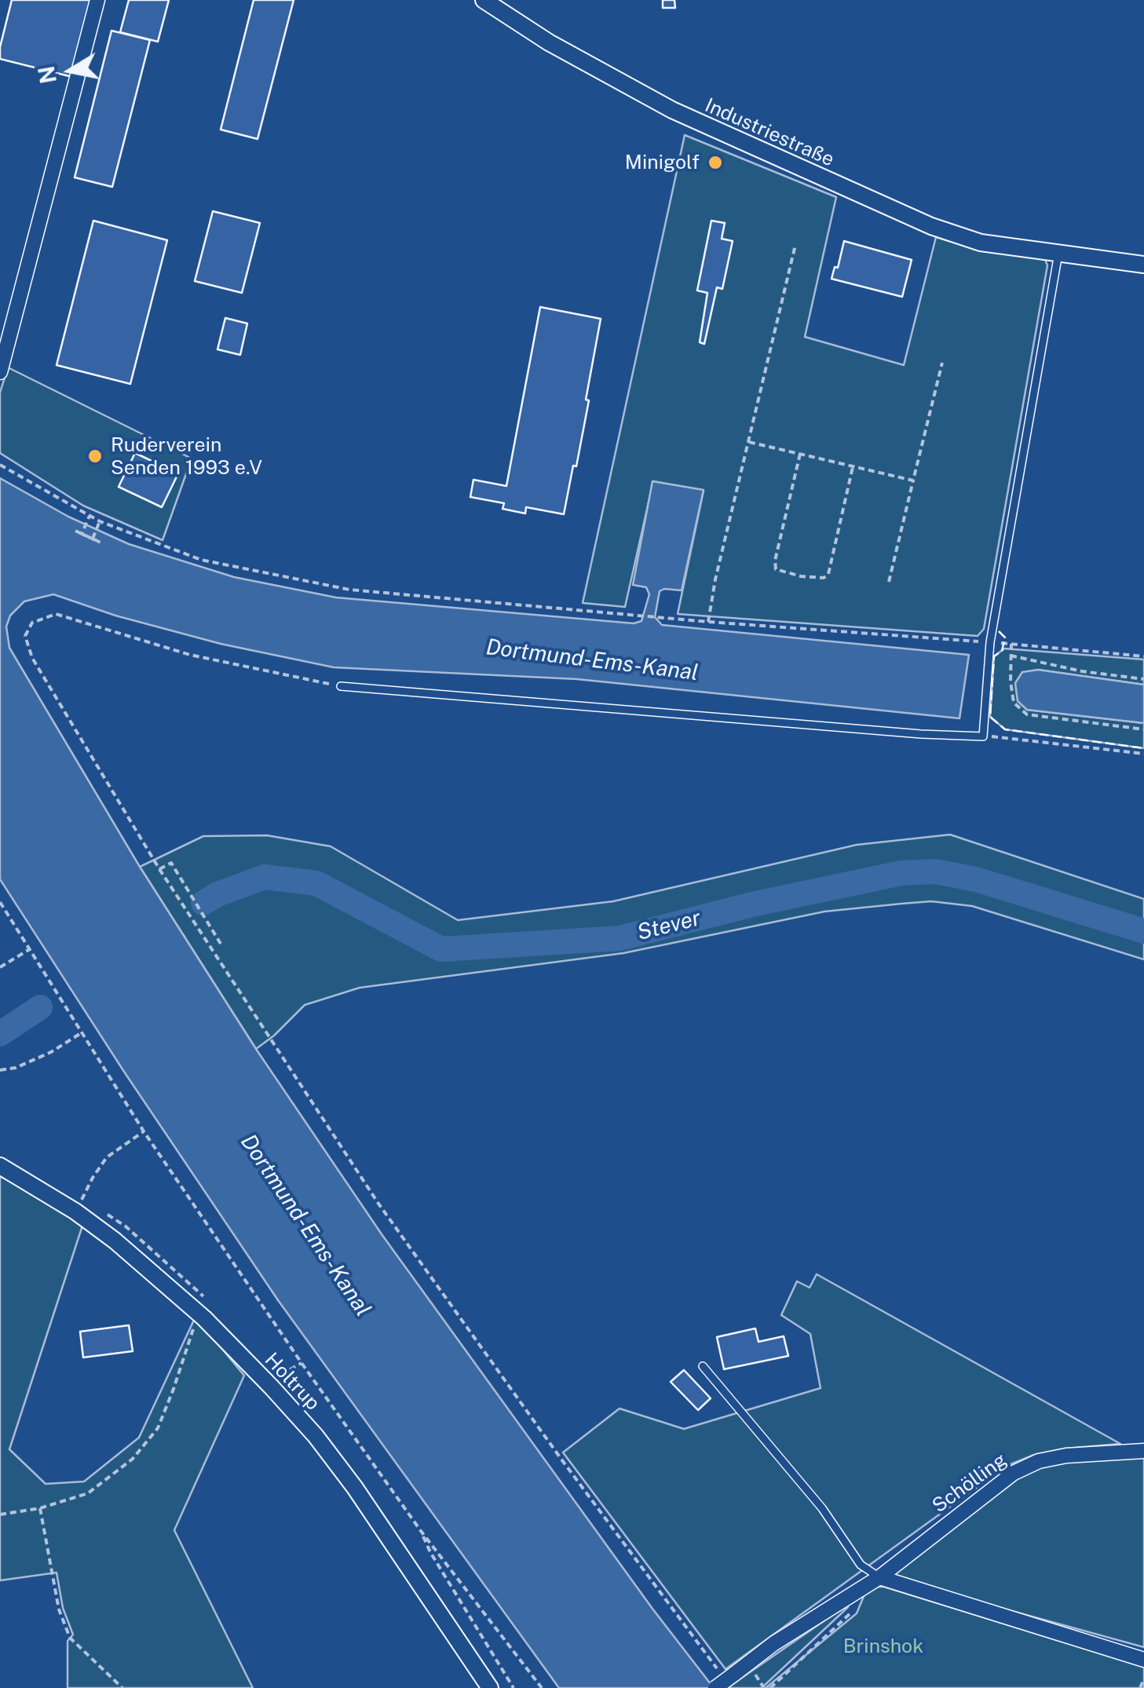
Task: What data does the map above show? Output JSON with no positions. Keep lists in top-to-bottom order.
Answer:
{
  "streets": {
    "street": ["Industriestraße", "Holtrup", "Schölling"]
  },
  "water": ["Dortmund-Ems-Kanal", "Stever"],
  "parks": ["Brinshok"],
  "places": ["Minigolf", "Ruderverein Senden 1993 e.V"],
  "north": "left"
}
